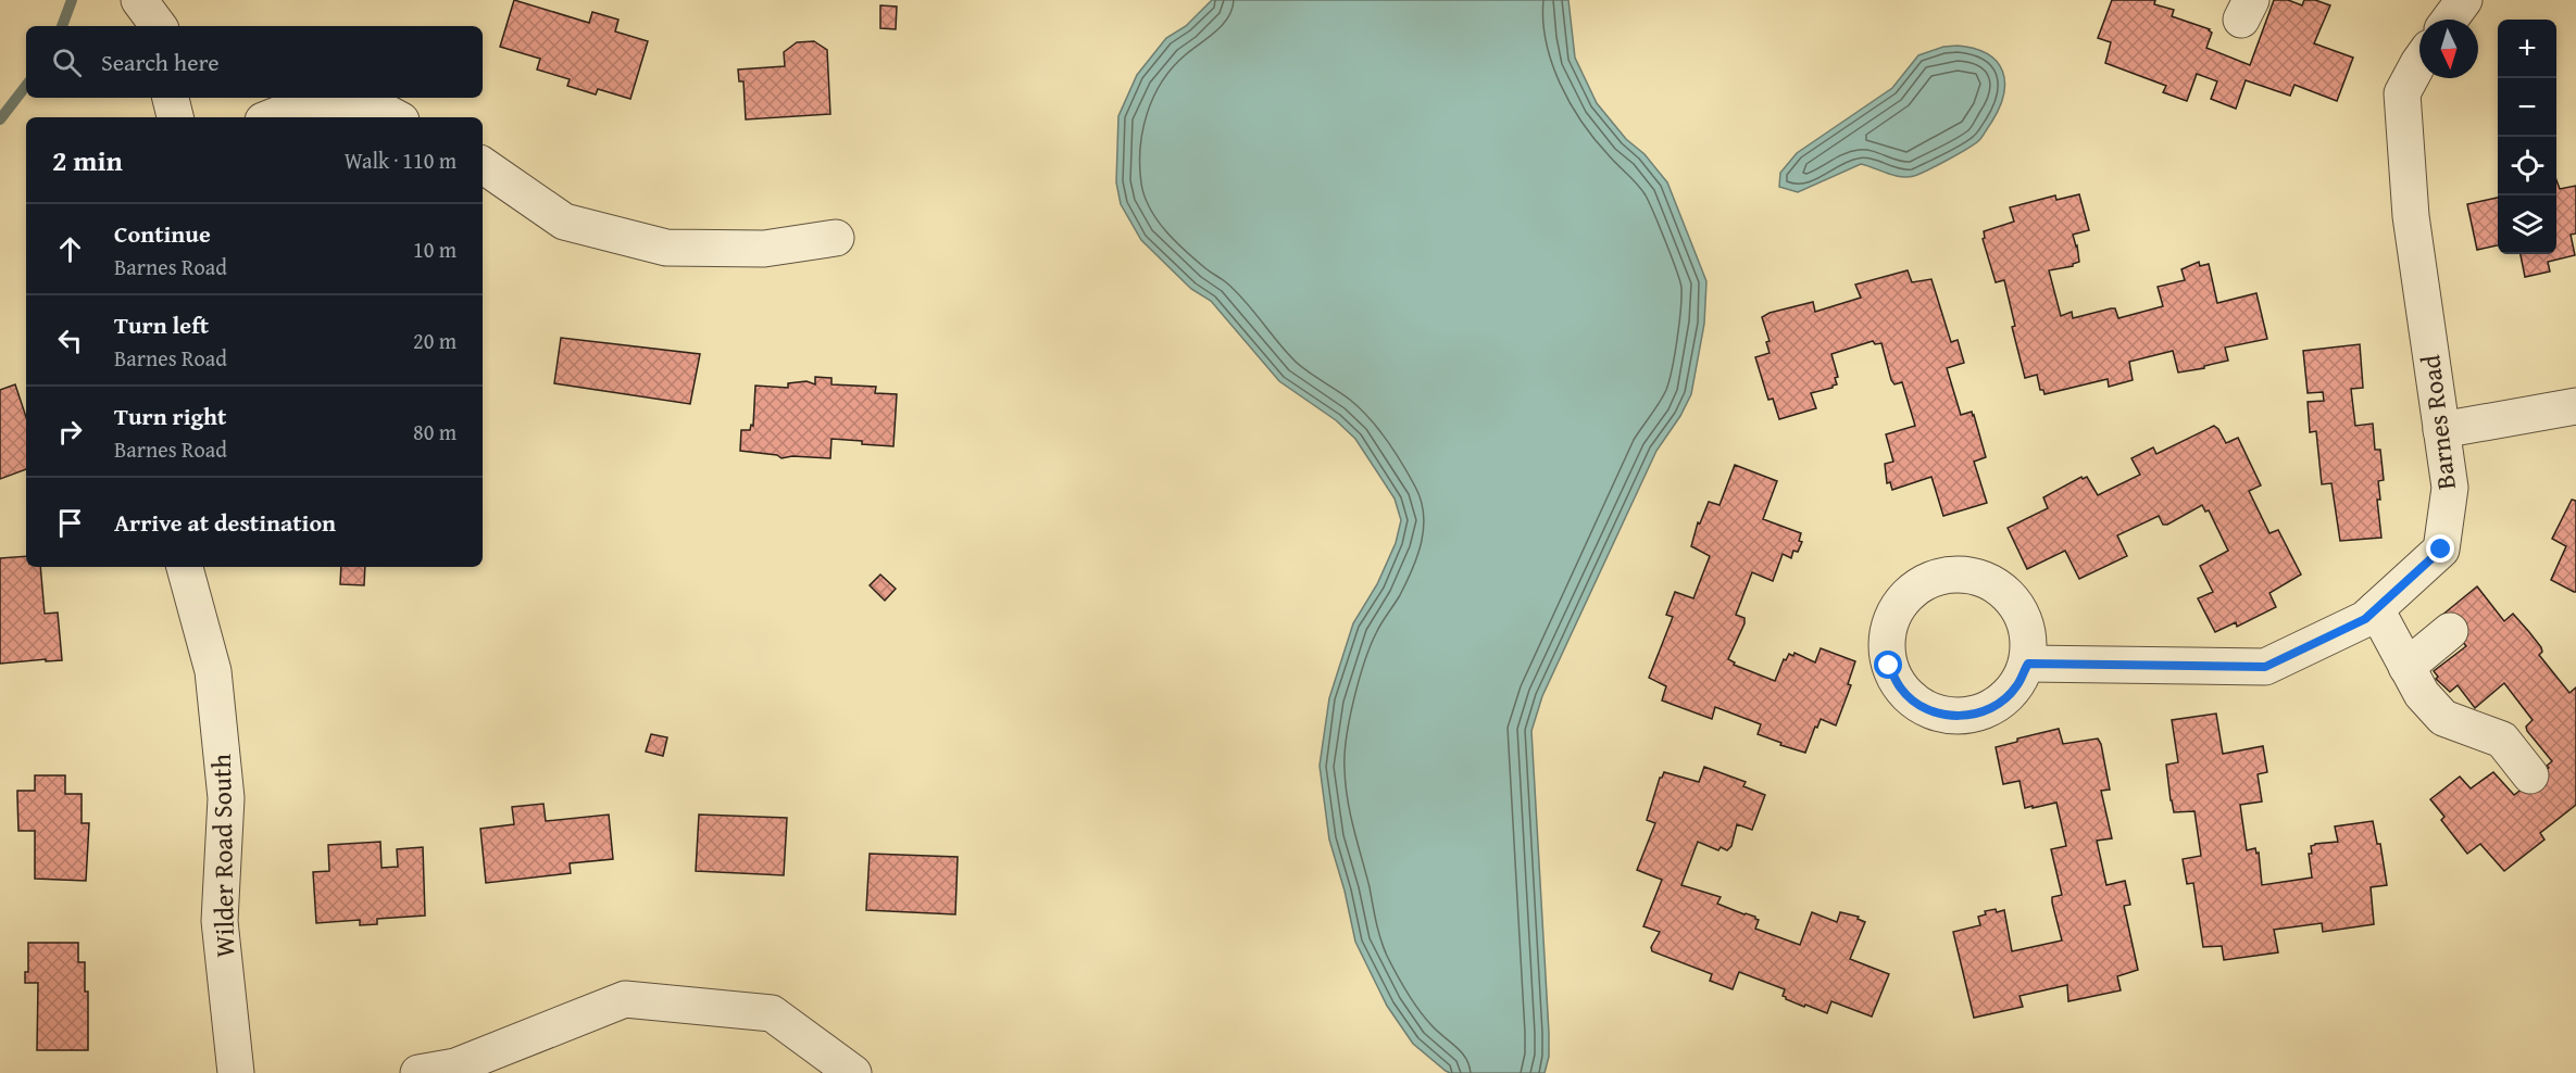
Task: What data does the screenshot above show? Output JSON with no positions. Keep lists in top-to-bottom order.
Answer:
{
  "streets": {
    "street": ["Barnes Road", "Wilder Road South"]
  },
  "north": "bottom",
  "page": {
    "map_buttons": ["+", "−"],
    "search": "Search here",
    "heading": ["2 min", "Walk · 110 m"],
    "list": [
      ["Continue", "Barnes Road", "10 m"],
      ["Turn left", "Barnes Road", "20 m"],
      ["Turn right", "Barnes Road", "80 m"],
      "Arrive at destination"
    ]
  }
}
